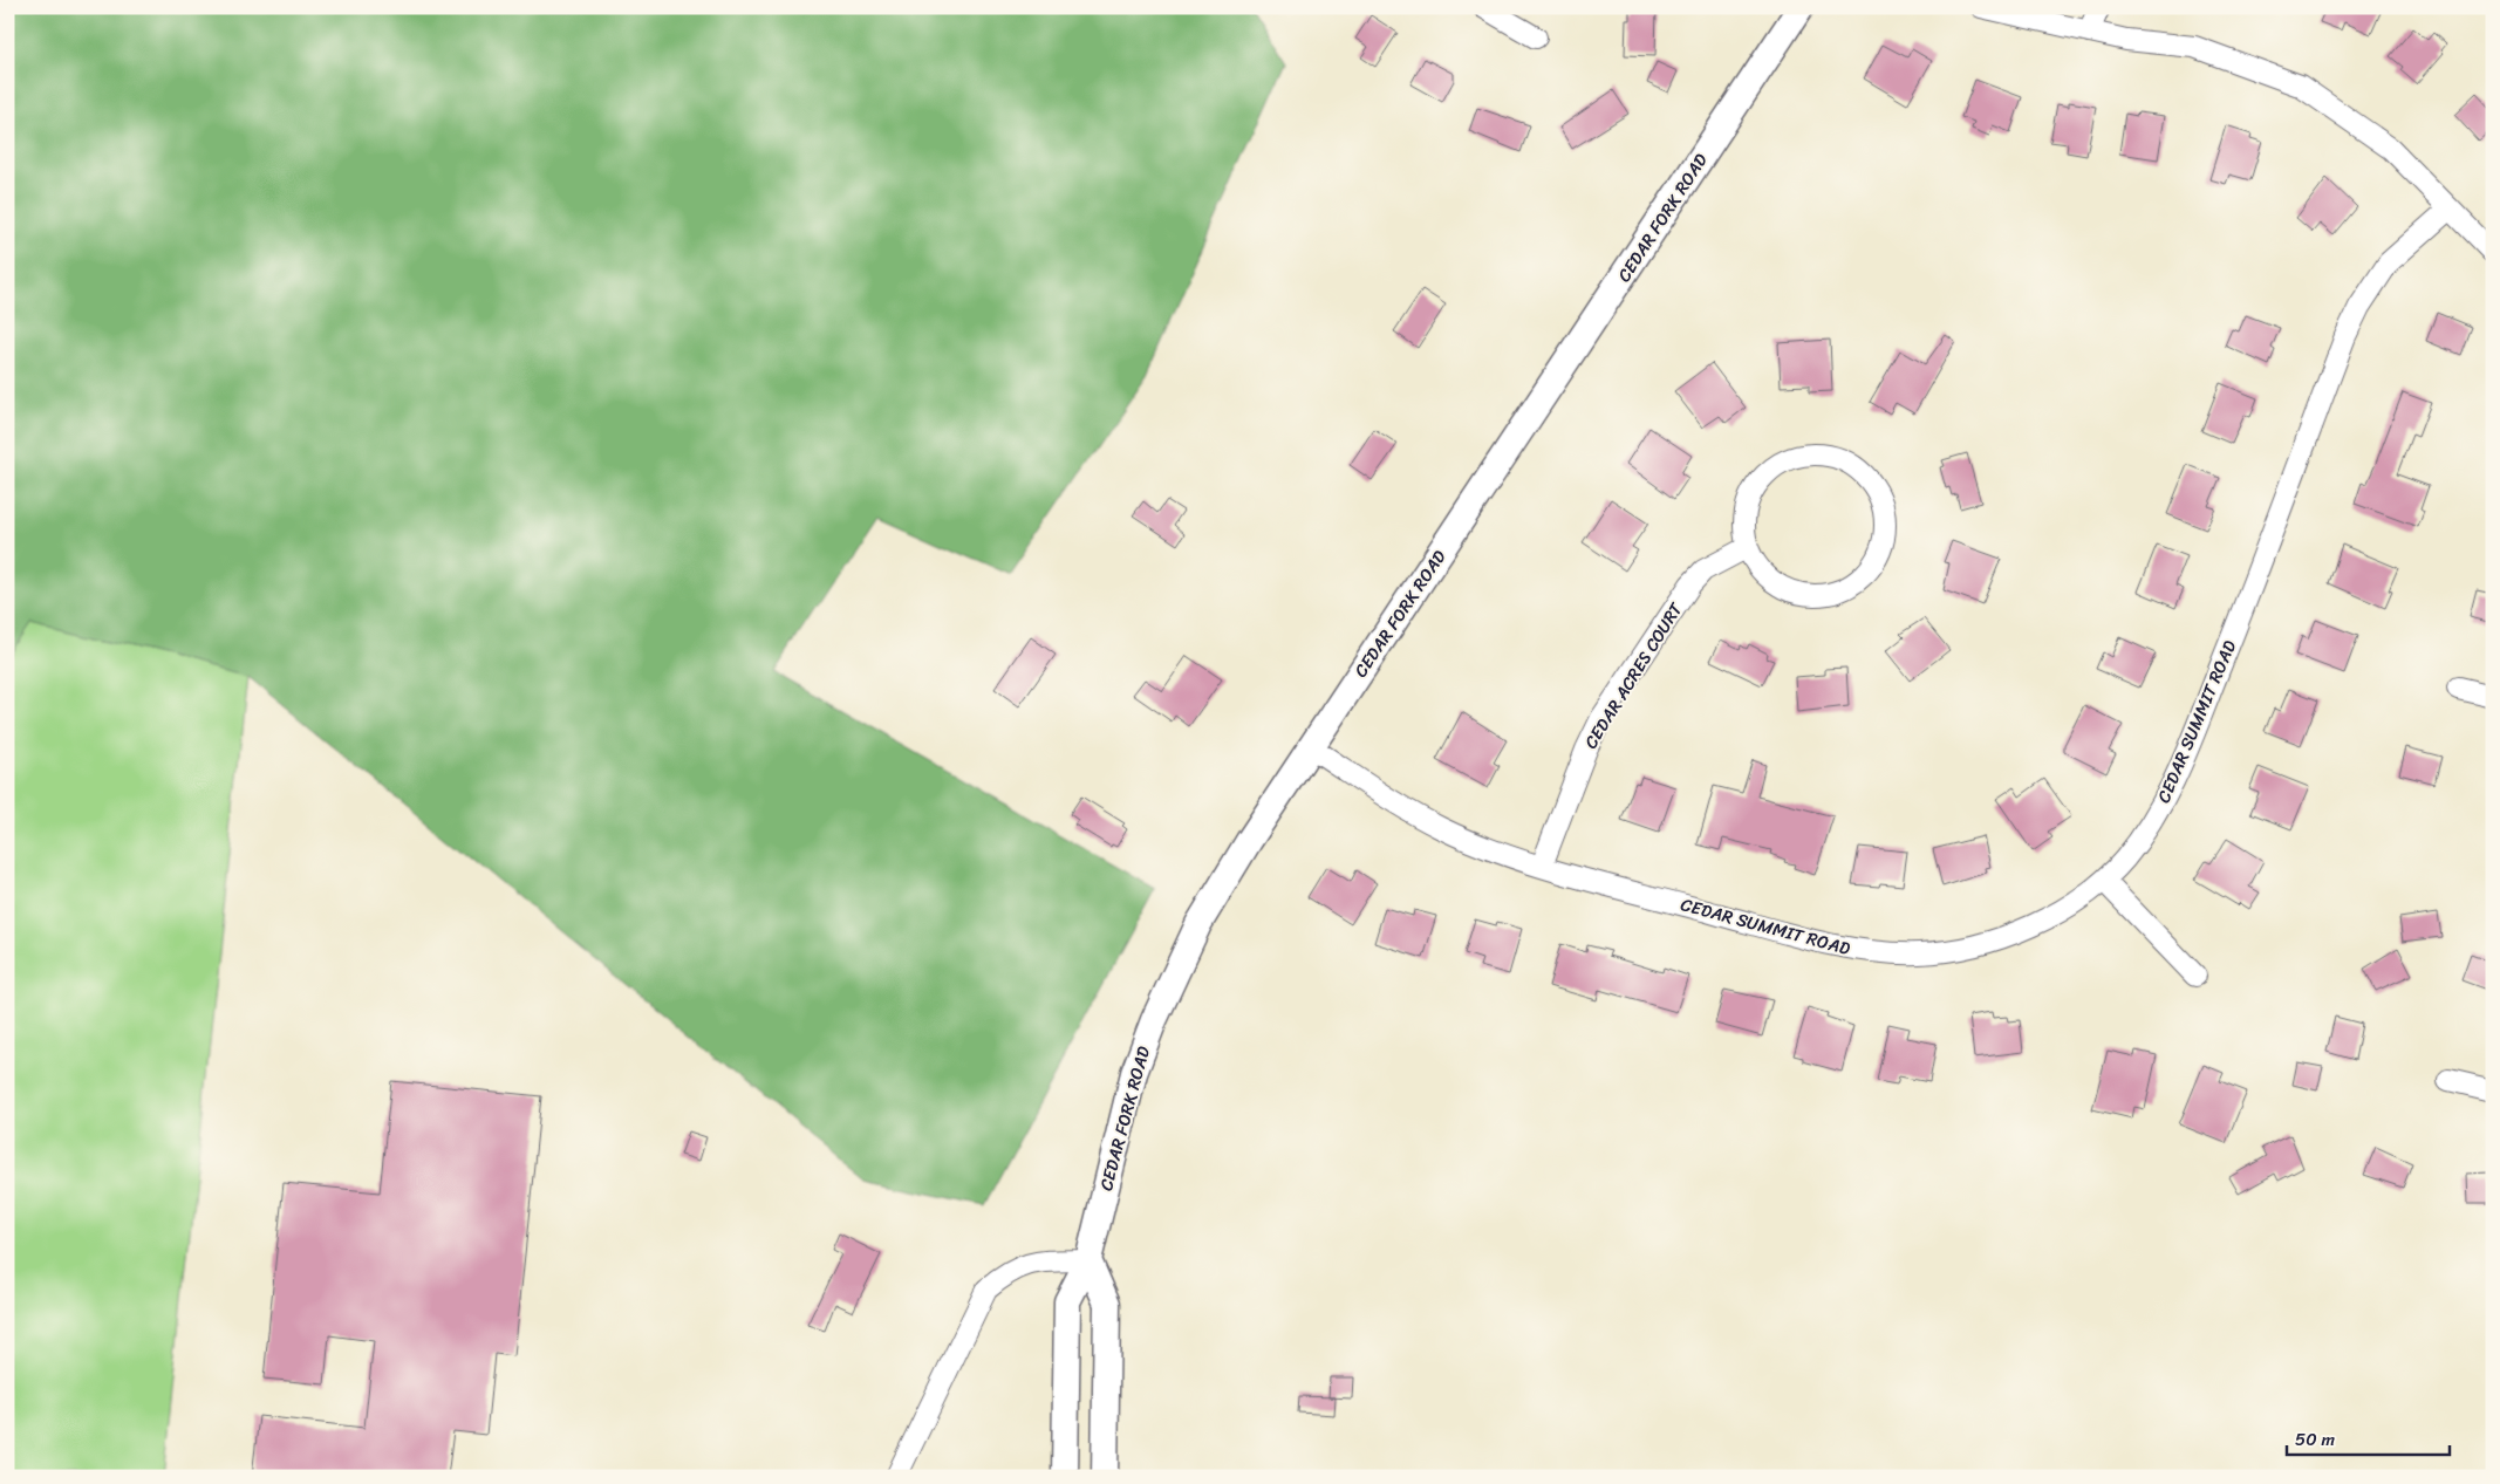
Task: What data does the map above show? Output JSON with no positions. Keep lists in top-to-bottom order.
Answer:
{
  "streets": {
    "street": ["CEDAR FORK ROAD", "CEDAR ACRES COURT", "CEDAR SUMMIT ROAD"]
  },
  "crossings": [
    ["CEDAR FORK ROAD", "CEDAR SUMMIT ROAD"],
    ["CEDAR ACRES COURT", "CEDAR SUMMIT ROAD"]
  ],
  "scale_bar": "50 m"
}
